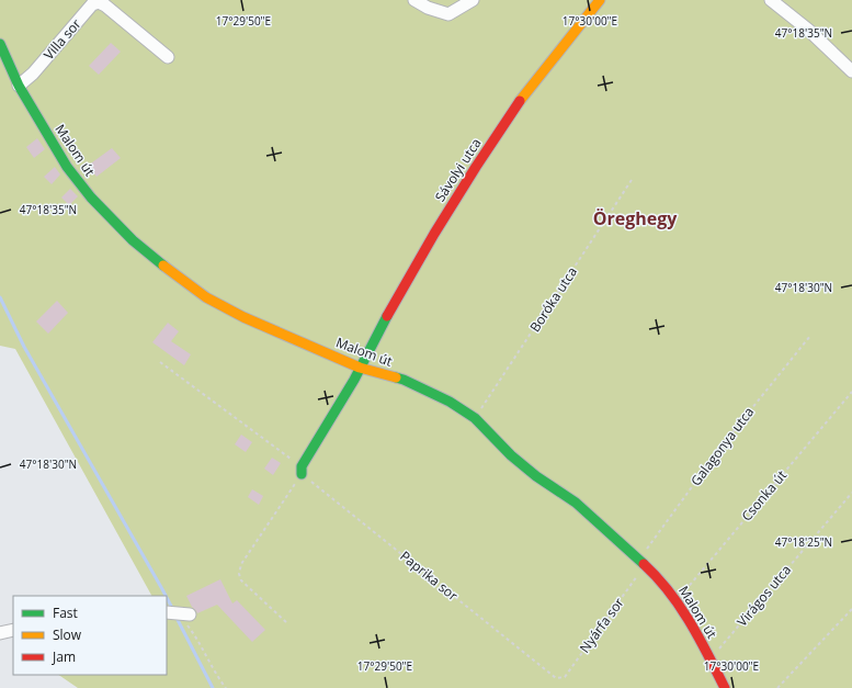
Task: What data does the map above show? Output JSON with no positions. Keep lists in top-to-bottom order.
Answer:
{
  "streets": {
    "street": ["Villa sor", "Malom út", "Sávolyi utca"],
    "path": [
      "Boróka utca",
      "Galagonya utca",
      "Csonka út",
      "Paprika sor",
      "Virágos utca",
      "Nyárfa sor"
    ]
  },
  "crossings": [
    ["Villa sor", "Malom út"],
    ["Malom út", "Sávolyi utca"],
    ["Malom út", "Boróka utca"],
    ["Malom út", "Galagonya utca"],
    ["Malom út", "Csonka út"],
    ["Malom út", "Virágos utca"],
    ["Malom út", "Nyárfa sor"],
    ["Sávolyi utca", "Paprika sor"],
    ["Galagonya utca", "Nyárfa sor"],
    ["Paprika sor", "Nyárfa sor"]
  ],
  "districts": ["Öreghegy"],
  "legend": ["Fast", "Slow", "Jam"],
  "coordinates": [
    "17°29'50\"E",
    "17°30'00\"E",
    "47°18'35\"N",
    "47°18'30\"N",
    "47°18'25\"N"
  ]
}
